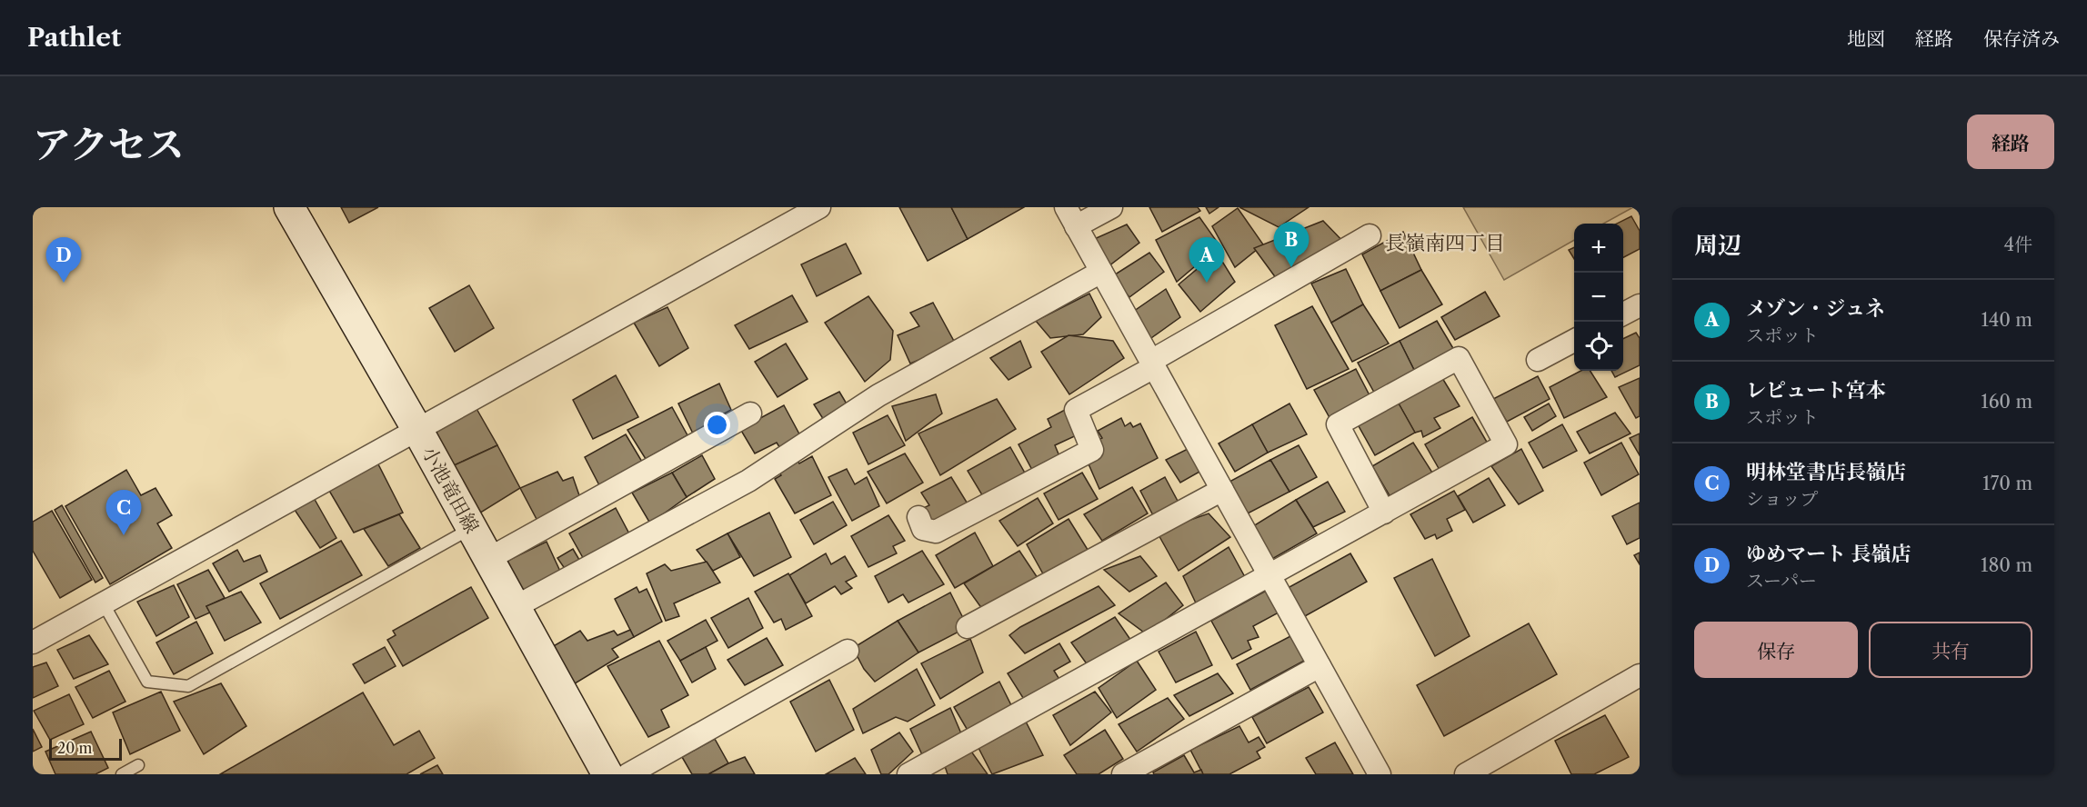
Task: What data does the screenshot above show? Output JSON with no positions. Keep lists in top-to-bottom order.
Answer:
{
  "streets": {
    "main road": ["小池竜田線"]
  },
  "districts": ["長嶺南四丁目"],
  "scale_bar": "20 m",
  "page": {
    "header": "Pathlet",
    "nav": ["地図", "経路", "保存済み"],
    "title": "アクセス",
    "buttons": [
      "経路",
      ["保存", "共有"]
    ],
    "heading": ["周辺", "4件"],
    "pins": [
      "B",
      "A",
      "D",
      "C"
    ],
    "map_buttons": ["+", "−"],
    "list": [
      {
        "mark": "A",
        "name": "メゾン・ジュネ",
        "note": "スポット",
        "value": "140 m"
      },
      {
        "mark": "B",
        "name": "レピュート宮本",
        "note": "スポット",
        "value": "160 m"
      },
      {
        "mark": "C",
        "name": "明林堂書店長嶺店",
        "note": "ショップ",
        "value": "170 m"
      },
      {
        "mark": "D",
        "name": "ゆめマート 長嶺店",
        "note": "スーパー",
        "value": "180 m"
      }
    ],
    "scale": "20 m"
  }
}
